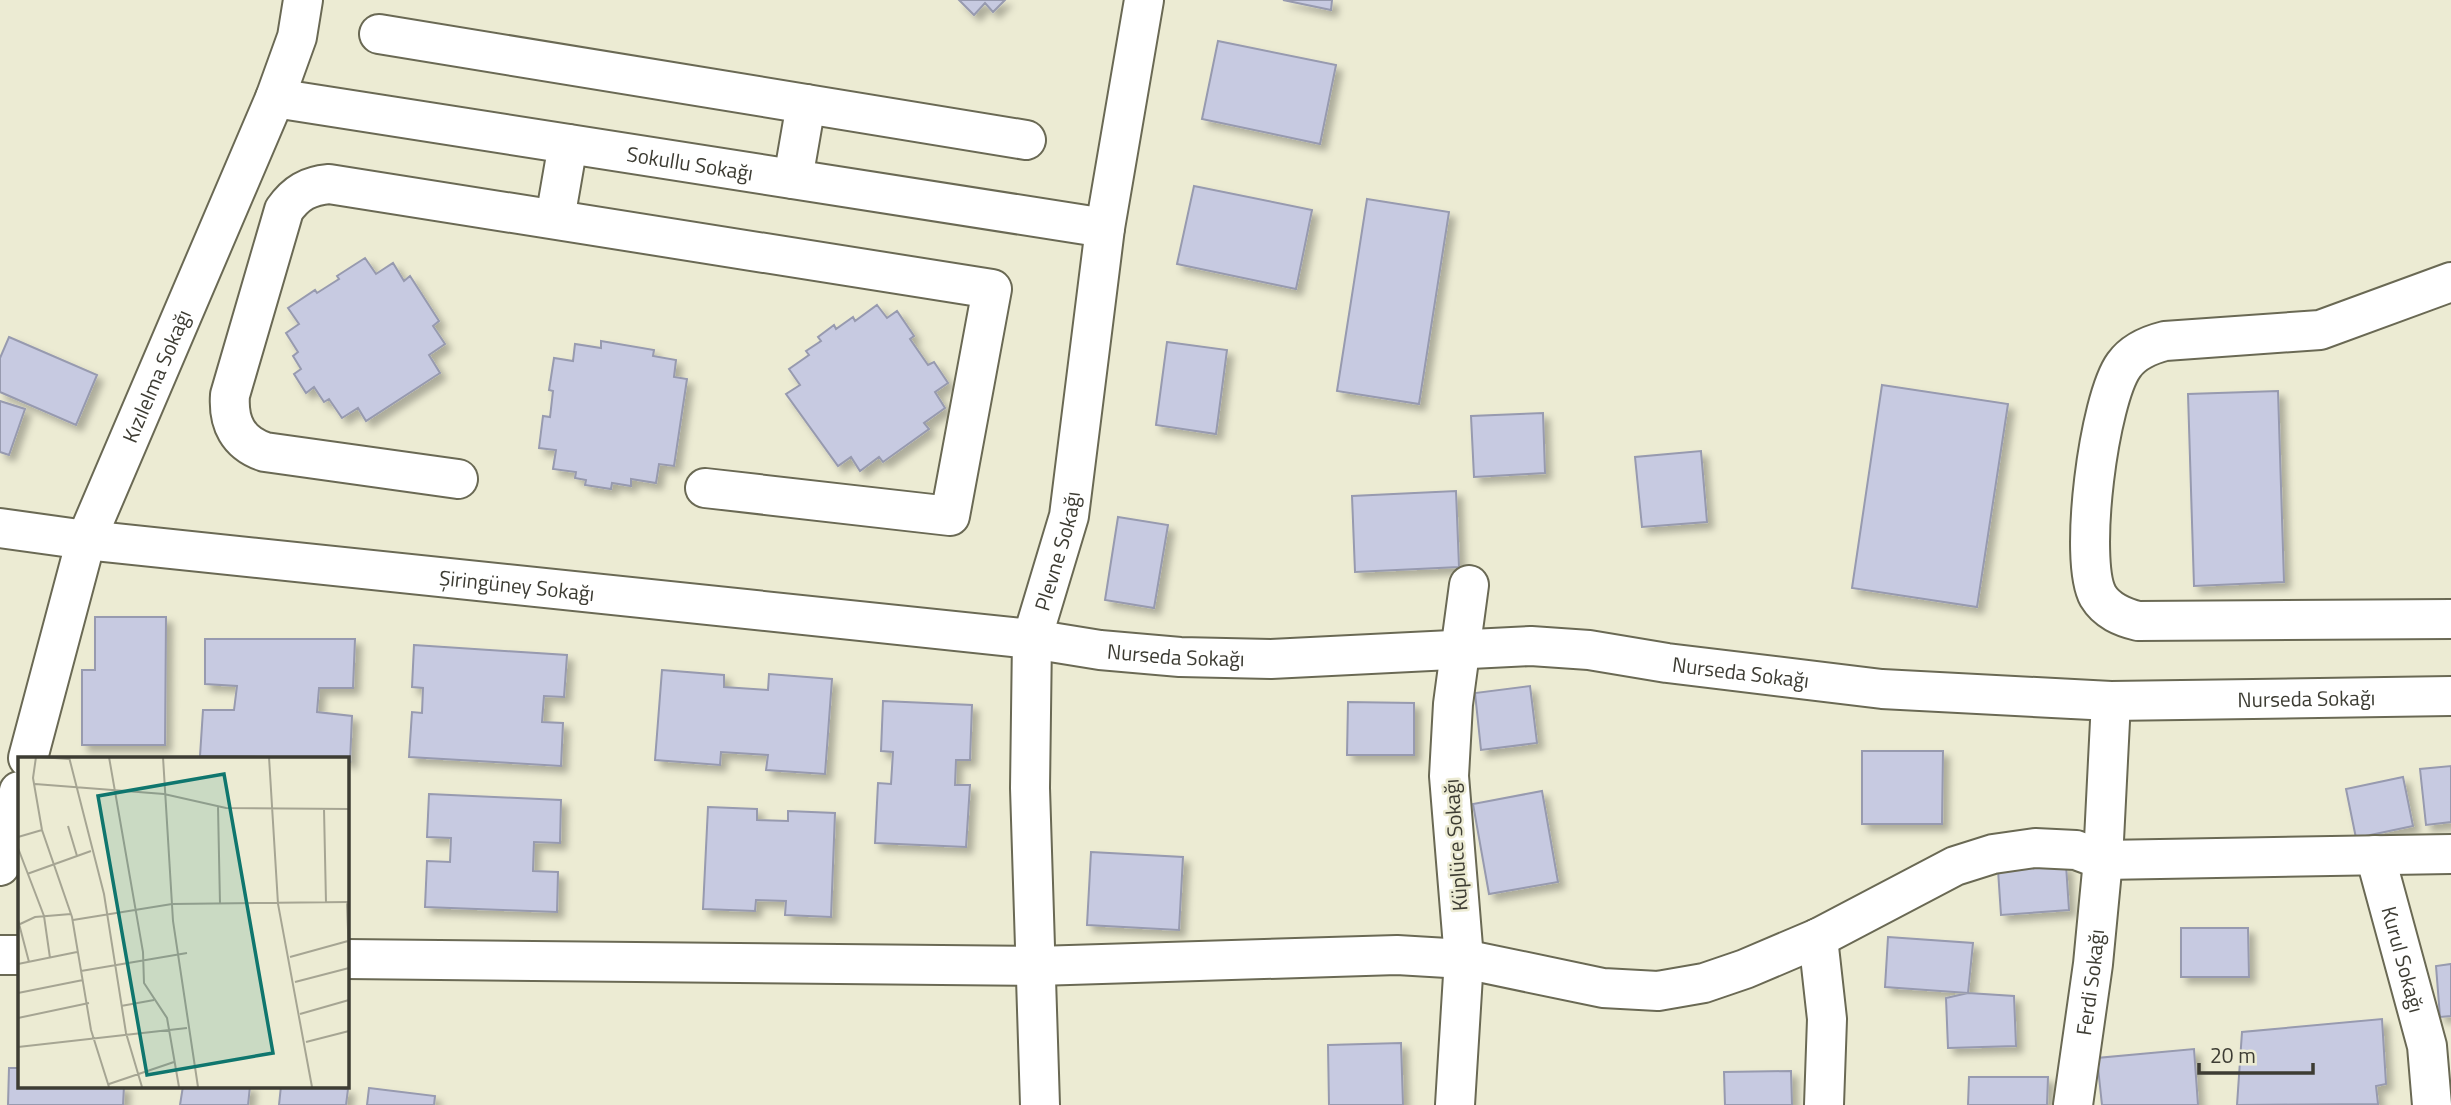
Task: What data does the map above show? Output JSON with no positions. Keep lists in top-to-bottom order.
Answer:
{
  "streets": {
    "street": [
      "Sokullu Sokağı",
      "Kızılelma Sokağı",
      "Plevne Sokağı",
      "Şiringüney Sokağı",
      "Nurseda Sokağı",
      "Küplüce Sokağı",
      "Kurul Sokağı",
      "Ferdi Sokağı"
    ]
  },
  "crossings": [
    ["Sokullu Sokağı", "Kızılelma Sokağı"],
    ["Sokullu Sokağı", "Plevne Sokağı"],
    ["Kızılelma Sokağı", "Şiringüney Sokağı"],
    ["Plevne Sokağı", "Şiringüney Sokağı"],
    ["Plevne Sokağı", "Nurseda Sokağı"],
    ["Şiringüney Sokağı", "Nurseda Sokağı"],
    ["Nurseda Sokağı", "Küplüce Sokağı"],
    ["Nurseda Sokağı", "Ferdi Sokağı"]
  ],
  "scale_bar": "20 m"
}
